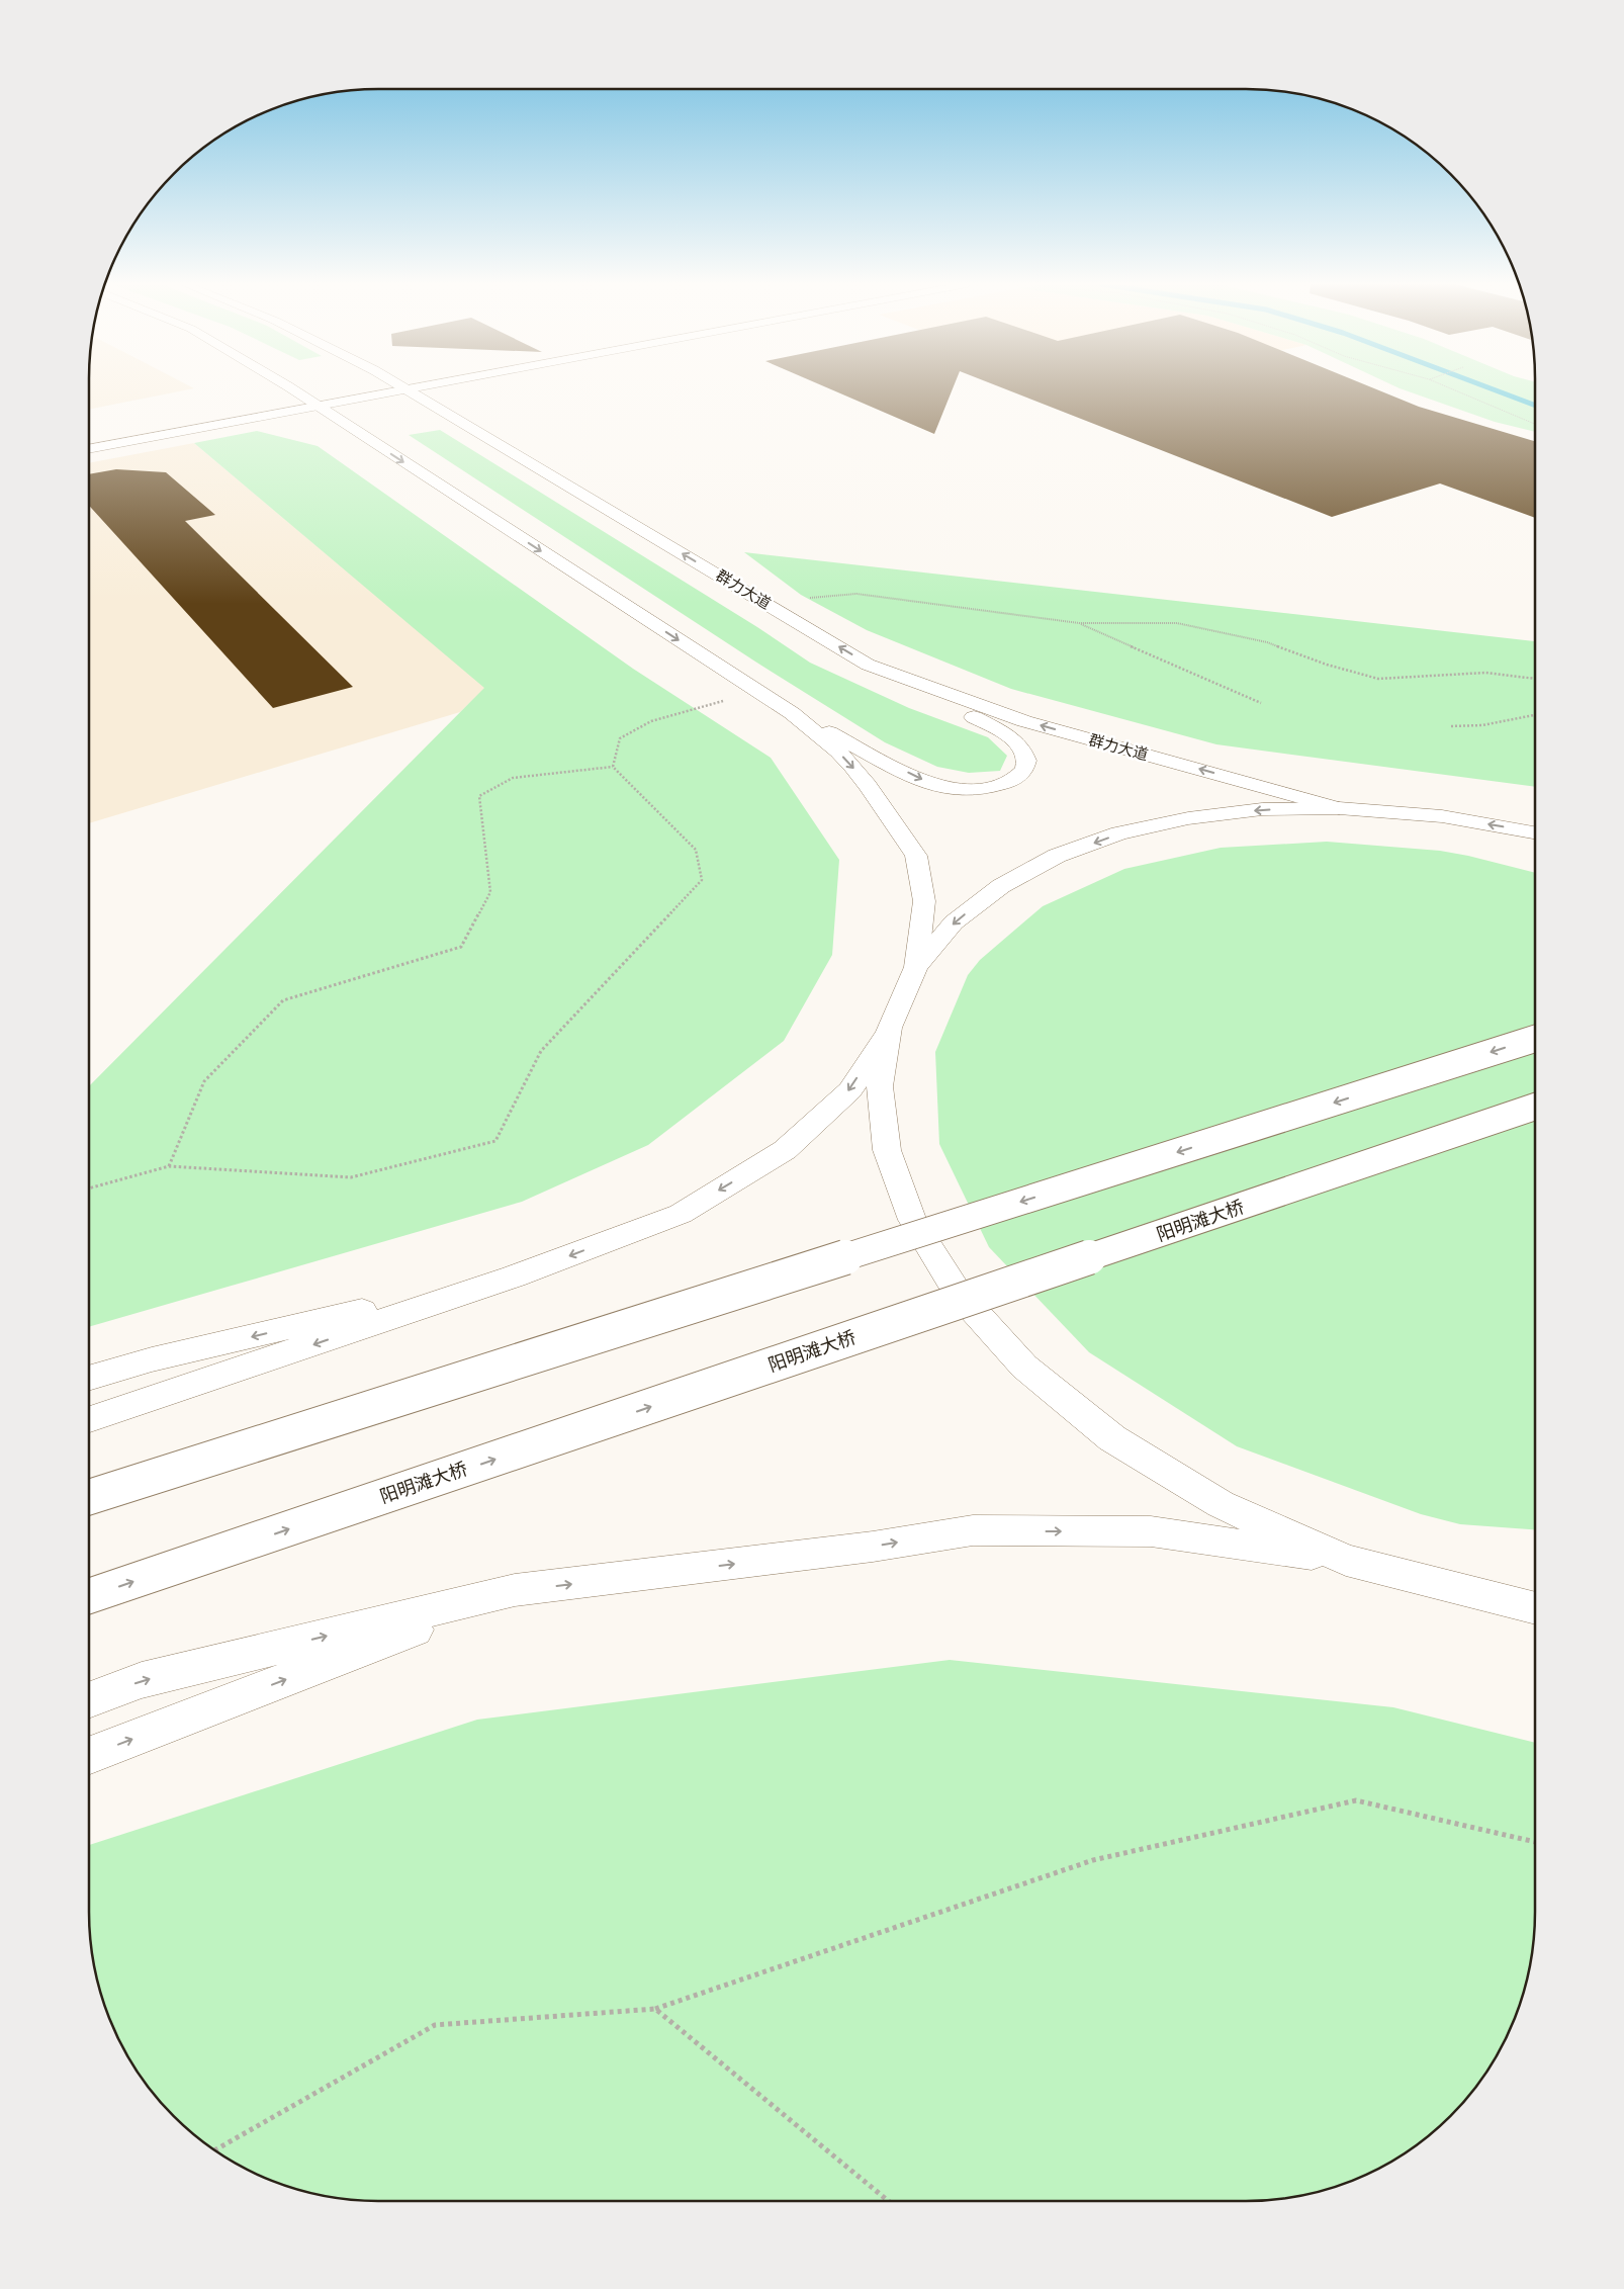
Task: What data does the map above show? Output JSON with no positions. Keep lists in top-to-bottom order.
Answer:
{
  "streets": {
    "main road": ["群力大道", "阳明滩大桥"]
  }
}
